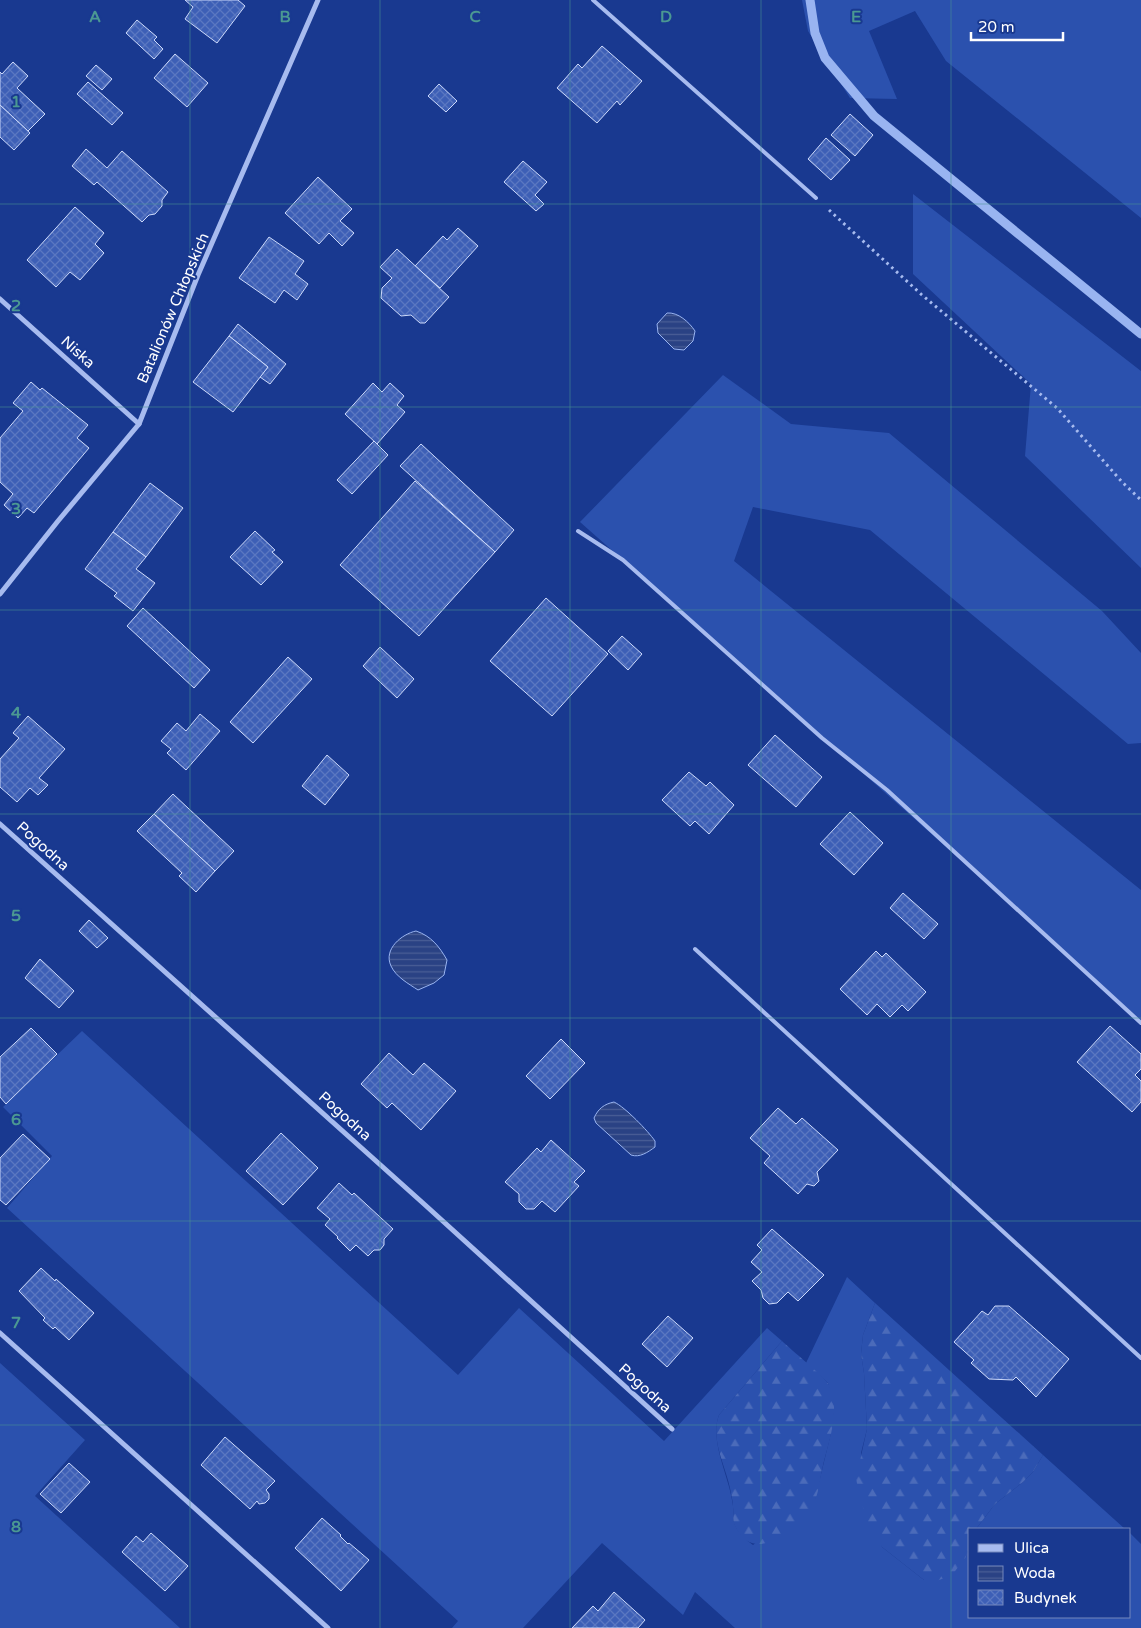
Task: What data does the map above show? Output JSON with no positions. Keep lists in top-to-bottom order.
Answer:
{
  "streets": {
    "street": ["Batalionów Chłopskich", "Niska", "Pogodna"]
  },
  "crossings": [
    ["Batalionów Chłopskich", "Niska"]
  ],
  "legend": ["Ulica", "Woda", "Budynek"],
  "scale_bar": "20 m",
  "grid": {
    "columns": [
      "A",
      "B",
      "C",
      "D",
      "E"
    ],
    "rows": [
      "1",
      "2",
      "3",
      "4",
      "5",
      "6",
      "7",
      "8"
    ]
  }
}
